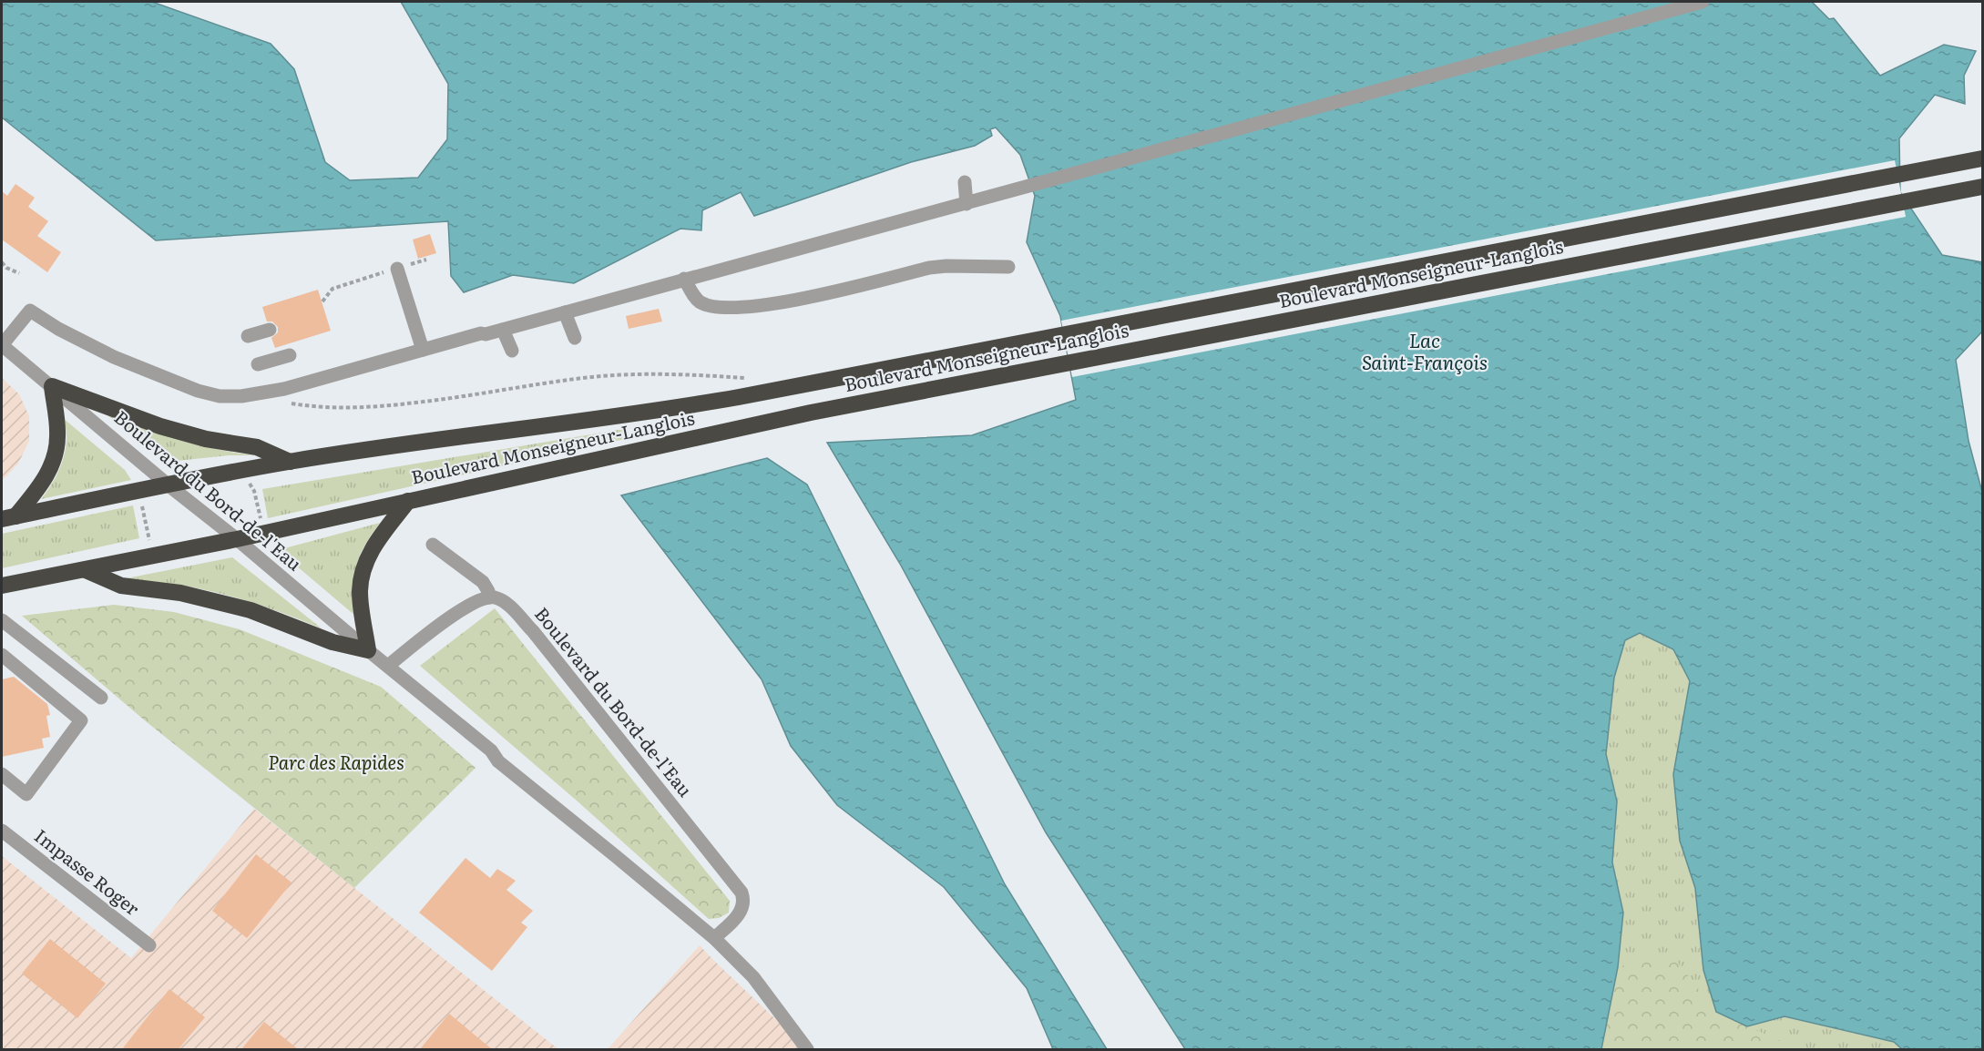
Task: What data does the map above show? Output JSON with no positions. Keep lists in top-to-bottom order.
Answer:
{
  "streets": {
    "highway": ["Boulevard Monseigneur-Langlois"],
    "street": ["Boulevard du Bord-de-l'Eau", "Impasse Roger"]
  },
  "crossings": [
    ["Boulevard Monseigneur-Langlois", "Boulevard du Bord-de-l'Eau"]
  ],
  "water": ["Lac Saint-François"],
  "parks": ["Parc des Rapides"]
}
